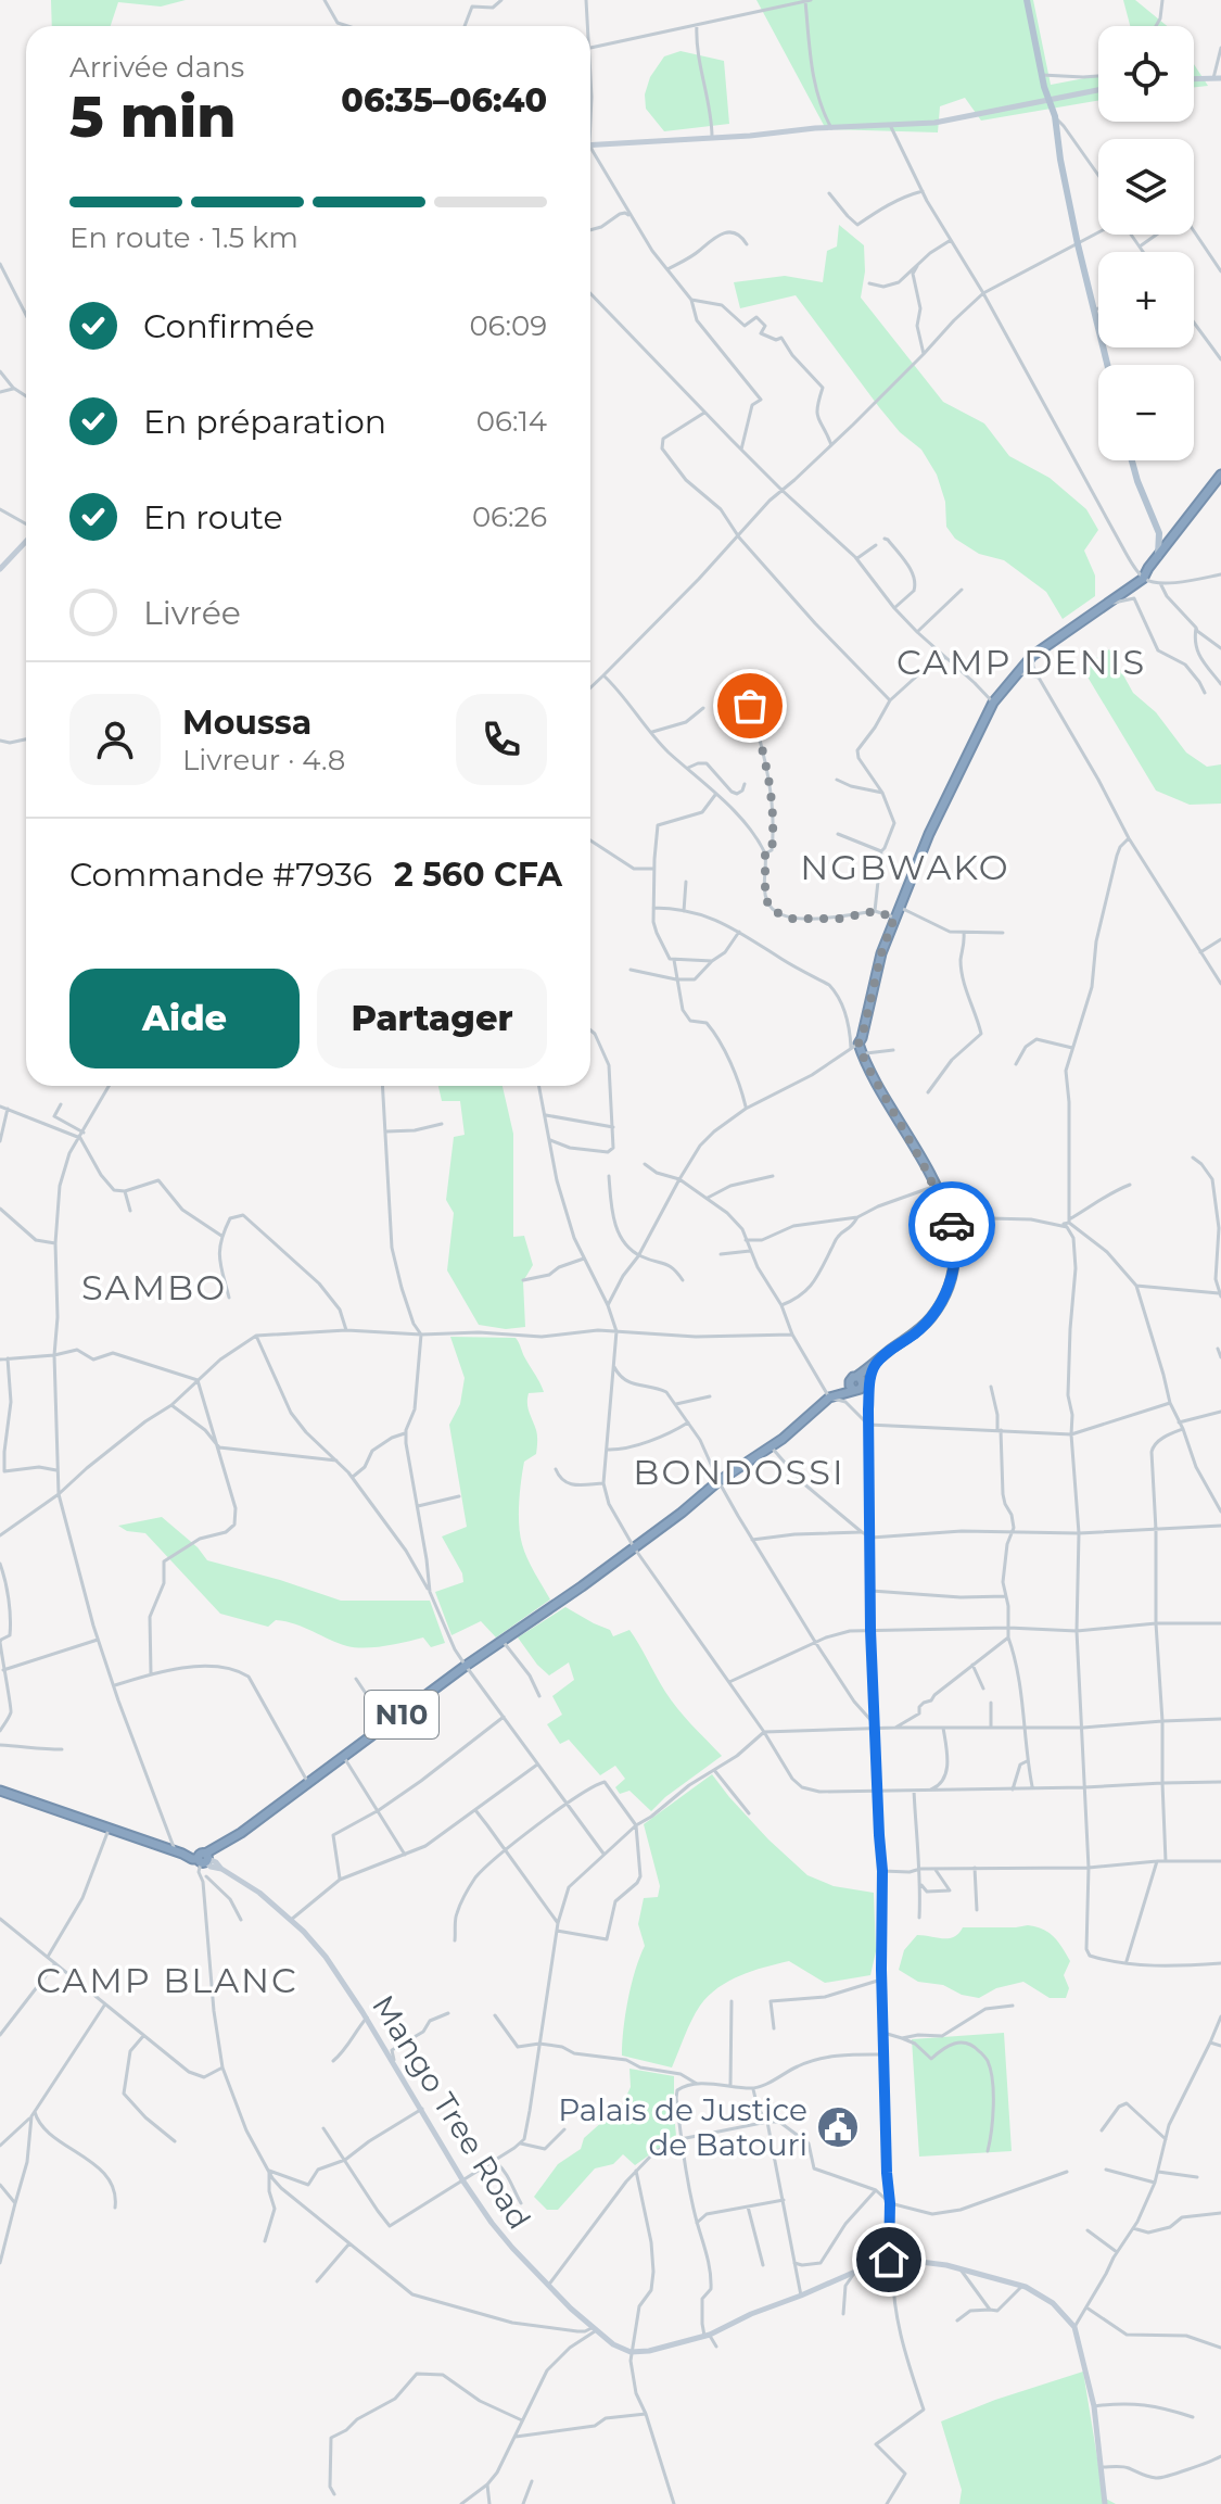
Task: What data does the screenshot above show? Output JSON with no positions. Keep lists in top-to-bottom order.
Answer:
{
  "streets": {
    "highway": ["N10"],
    "main road": ["Mango Tree Road"]
  },
  "crossings": [
    ["N10", "Mango Tree Road"]
  ],
  "districts": [
    "CAMP DENIS",
    "NGBWAKO",
    "SAMBO",
    "BONDOSSI",
    "CAMP BLANC"
  ],
  "places": {
    "public building": ["Palais de Justice de Batouri"]
  },
  "page": {
    "map_buttons": ["+", "−"],
    "heading": ["5 min", "Arrivée dans", "06:35–06:40"],
    "panel": [
      "Moussa",
      "Livreur · 4.8",
      "Commande #7936",
      "2 560 CFA"
    ],
    "bar": "En route · 1.5 km",
    "list": [
      ["Confirmée", "06:09"],
      ["En préparation", "06:14"],
      ["En route", "06:26"],
      "Livrée"
    ],
    "buttons": ["Aide", "Partager"]
  }
}
